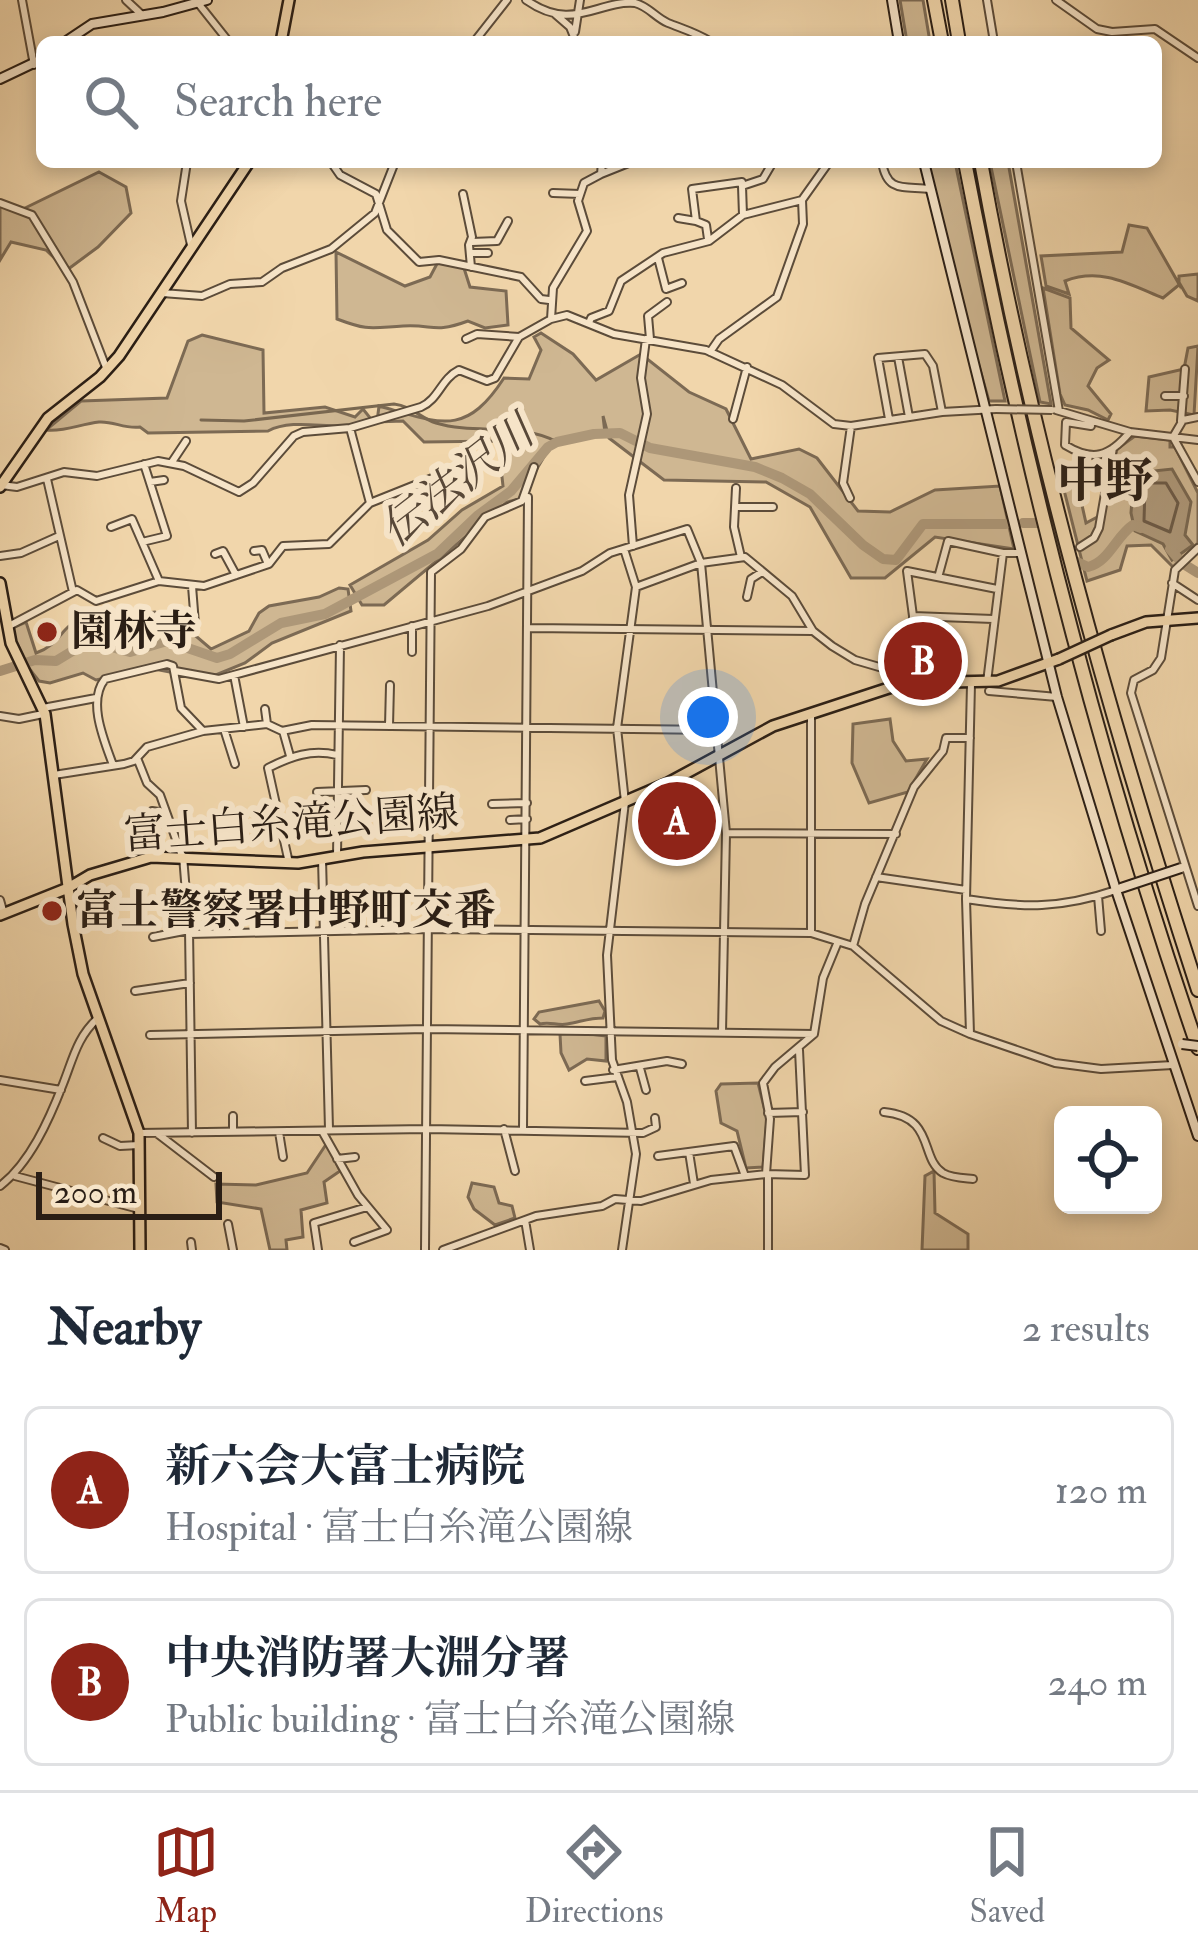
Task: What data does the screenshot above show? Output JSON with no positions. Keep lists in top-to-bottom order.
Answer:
{
  "streets": {
    "main road": ["富士白糸滝公園線"]
  },
  "districts": ["中野"],
  "water": ["伝法沢川"],
  "places": ["園林寺", "富士警察署中野町交番"],
  "scale_bar": "200 m",
  "page": {
    "search": "Search here",
    "pins": ["B", "A"],
    "scale": "200 m",
    "heading": ["Nearby", "2 results"],
    "list": [
      {
        "mark": "A",
        "name": "新六会大富士病院",
        "note": "Hospital · 富士白糸滝公園線",
        "value": "120 m"
      },
      {
        "mark": "B",
        "name": "中央消防署大淵分署",
        "note": "Public building · 富士白糸滝公園線",
        "value": "240 m"
      }
    ],
    "nav": ["Map", "Directions", "Saved"]
  }
}
